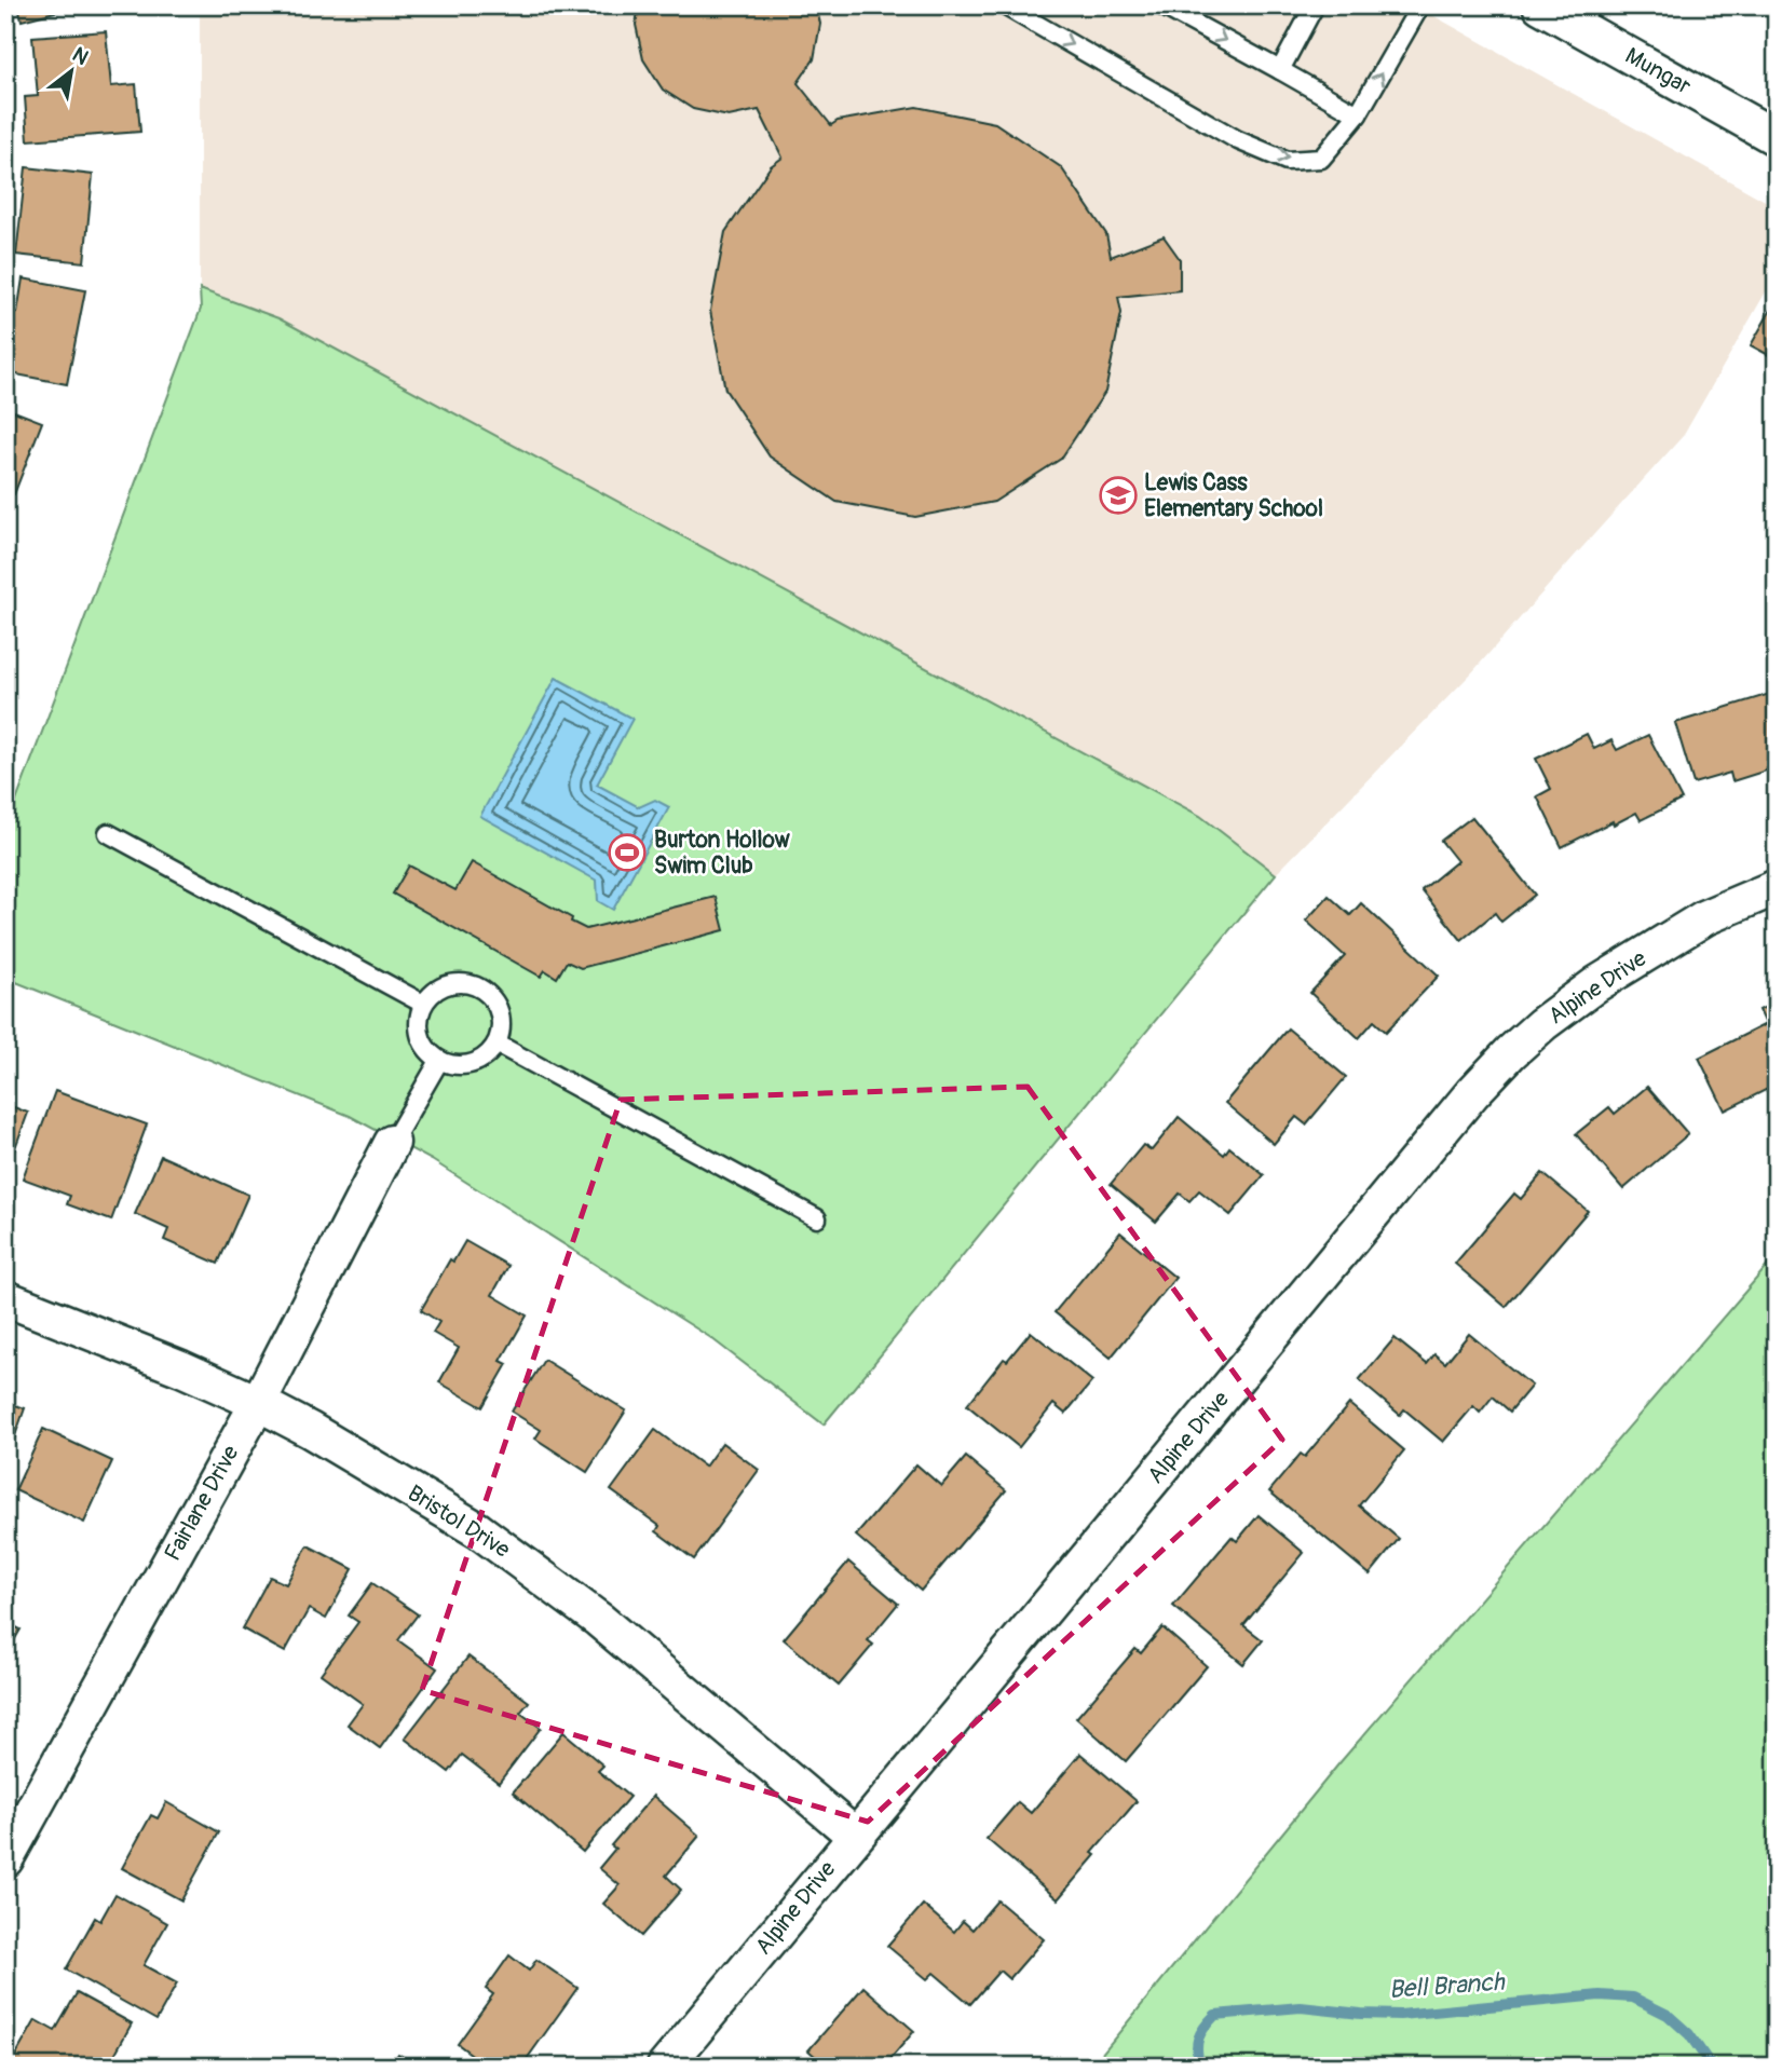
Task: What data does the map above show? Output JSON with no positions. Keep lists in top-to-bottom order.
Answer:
{
  "streets": {
    "street": [
      "Mungar",
      "Alpine Drive",
      "Fairlane Drive",
      "Bristol Drive"
    ]
  },
  "crossings": [
    ["Alpine Drive", "Bristol Drive"],
    ["Fairlane Drive", "Bristol Drive"]
  ],
  "water": ["Bell Branch"],
  "places": {
    "school or university": ["Lewis Cass Elementary School"],
    "sports": ["Burton Hollow Swim Club"]
  },
  "north": "top right"
}
